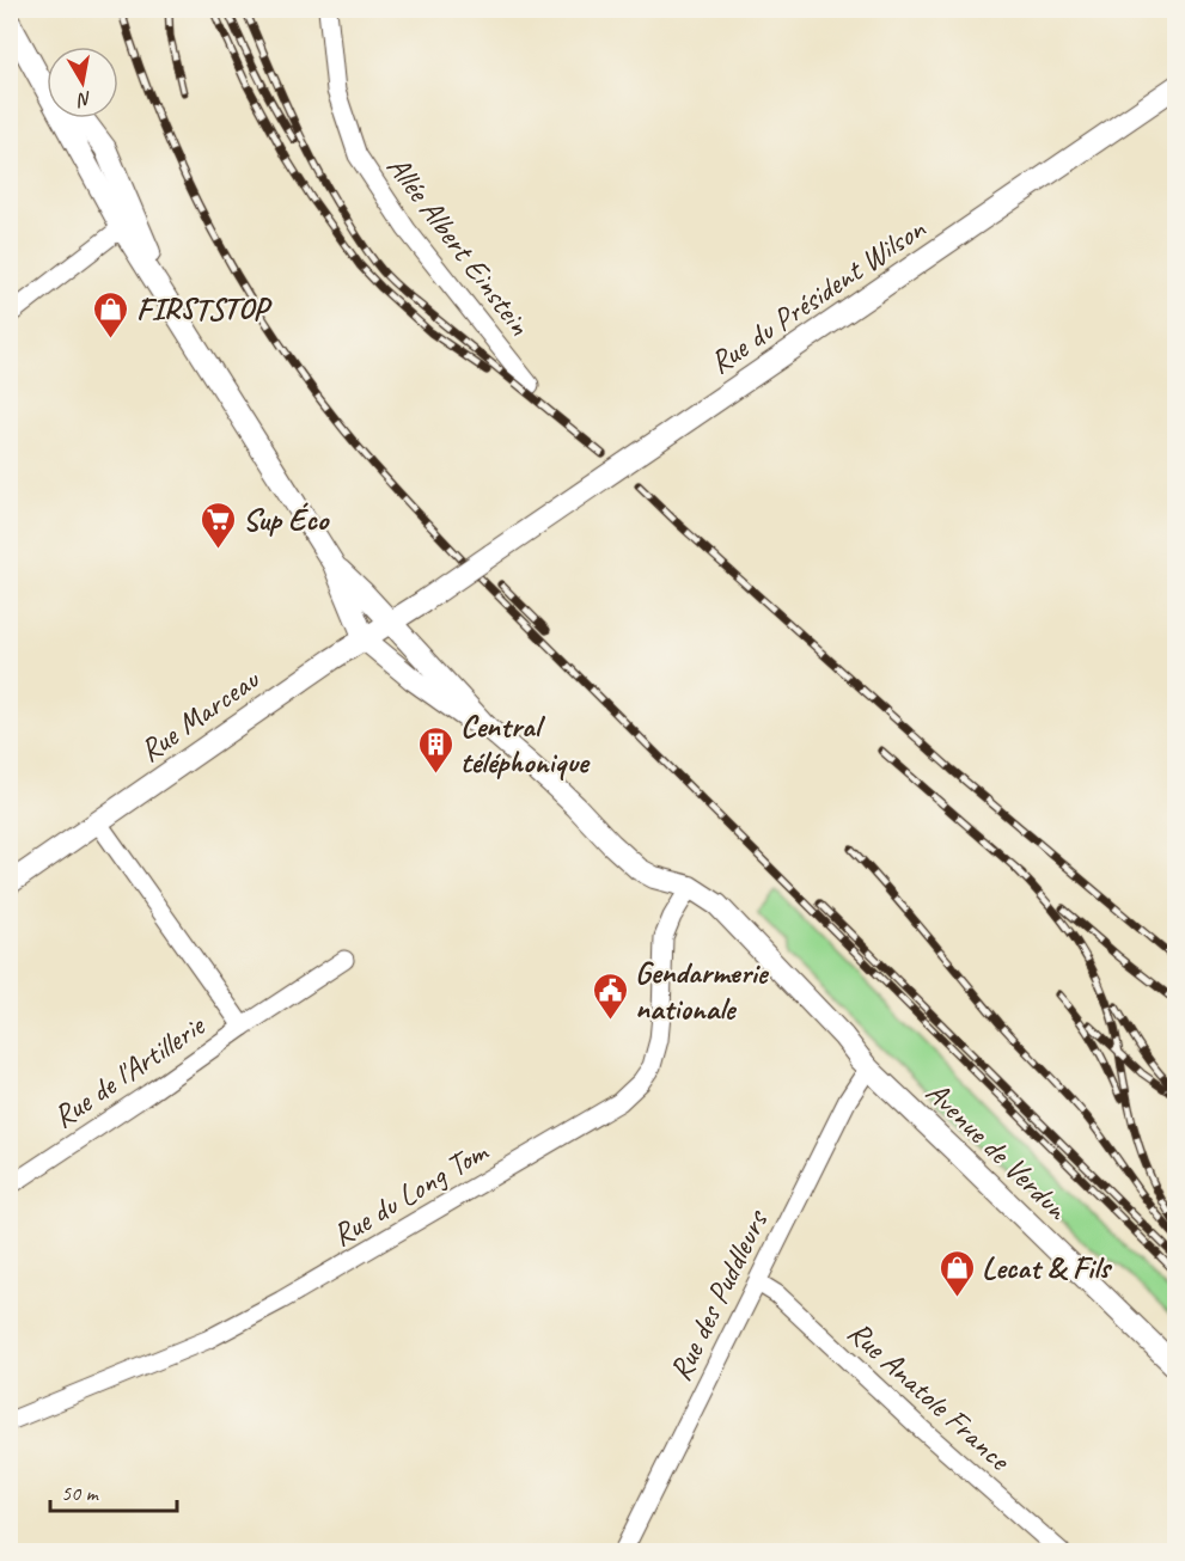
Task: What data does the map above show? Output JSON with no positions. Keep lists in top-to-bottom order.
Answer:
{
  "streets": {
    "main road": ["Rue du Président Wilson", "Rue Marceau", "Avenue de Verdun"],
    "street": [
      "Allée Albert Einstein",
      "Rue de l'Artillerie",
      "Rue du Long Tom",
      "Rue des Puddleurs",
      "Rue Anatole France"
    ]
  },
  "crossings": [
    ["Rue du Président Wilson", "Rue Marceau"],
    ["Rue Marceau", "Rue de l'Artillerie"],
    ["Rue Marceau", "Avenue de Verdun"],
    ["Avenue de Verdun", "Rue du Long Tom"],
    ["Avenue de Verdun", "Rue des Puddleurs"],
    ["Rue des Puddleurs", "Rue Anatole France"]
  ],
  "places": {
    "shop": ["FIRSTSTOP", "Lecat & Fils"],
    "supermarket": ["Sup Éco"],
    "building": ["Central téléphonique"],
    "public building": ["Gendarmerie nationale"]
  },
  "scale_bar": "50 m",
  "north": "bottom"
}
